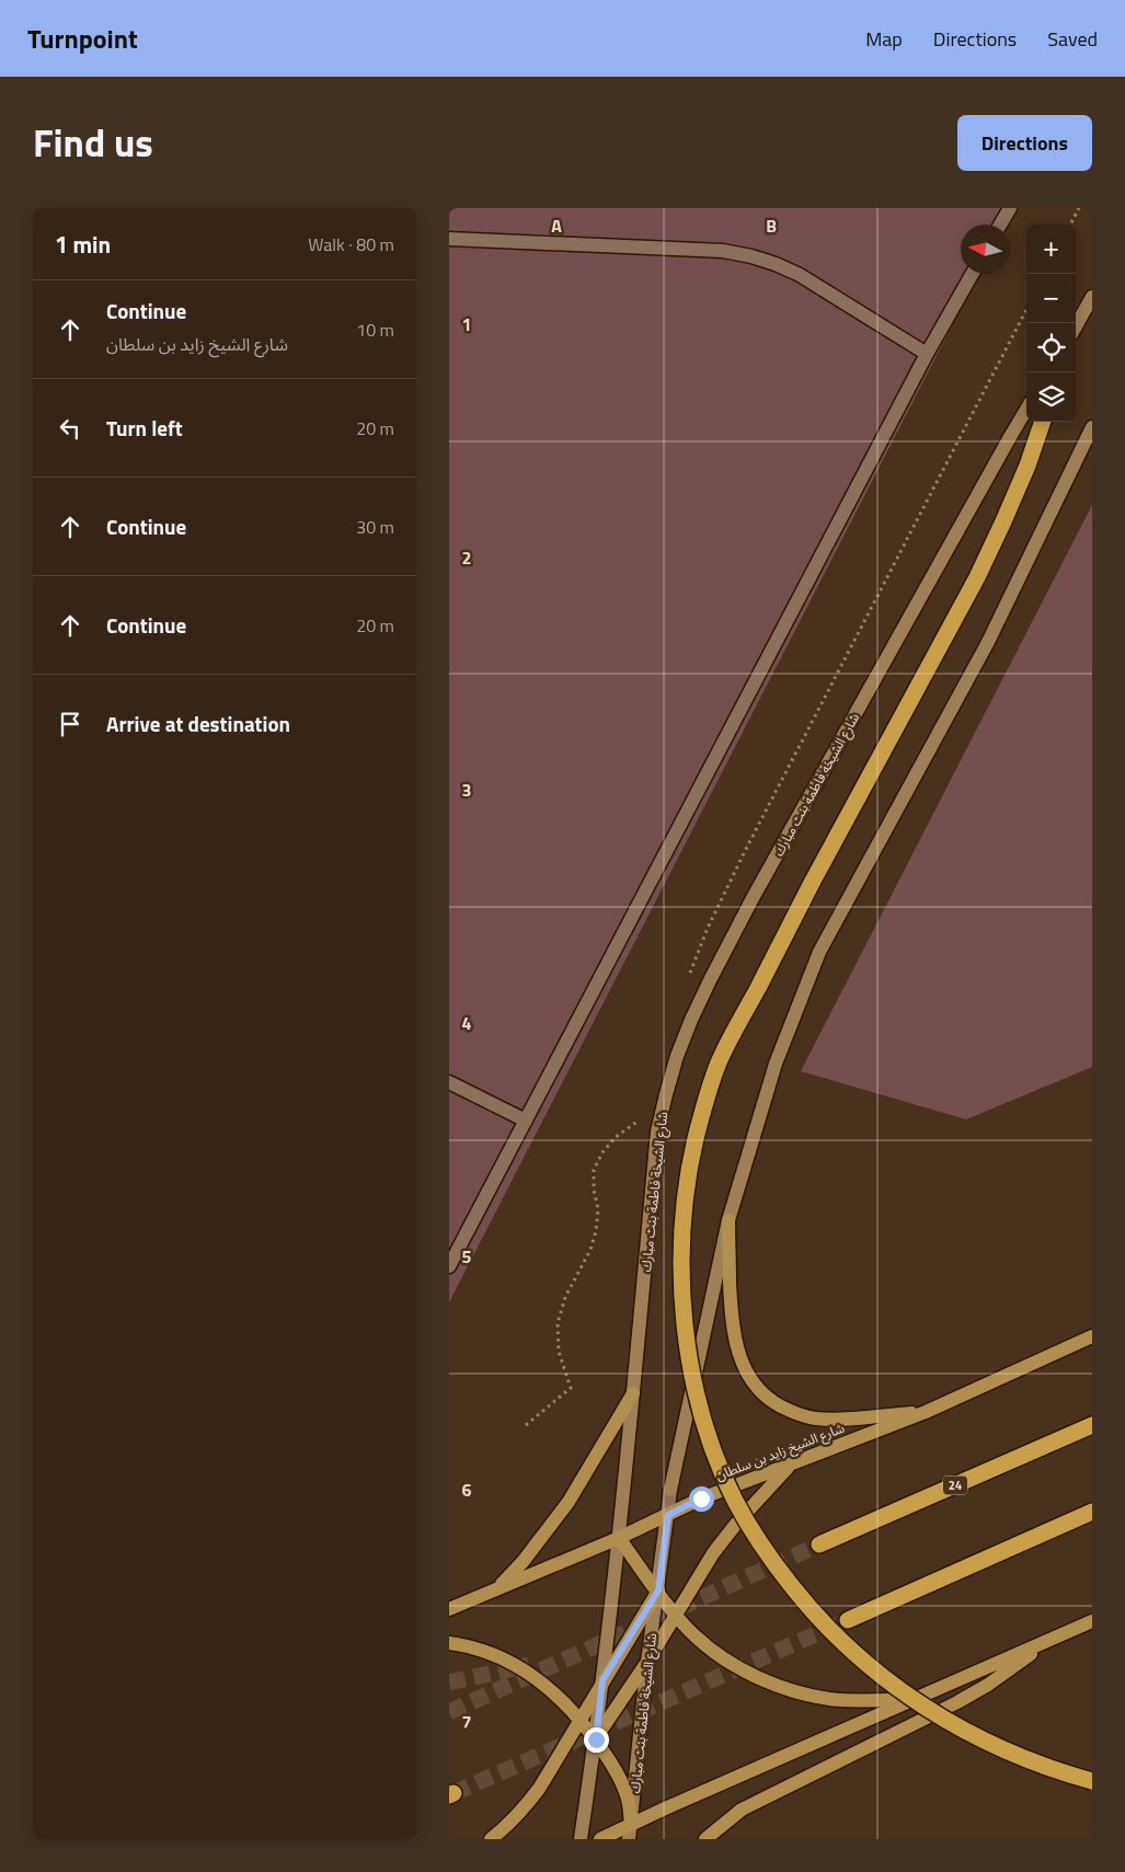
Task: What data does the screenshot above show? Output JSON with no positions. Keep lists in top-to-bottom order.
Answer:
{
  "streets": {
    "highway": ["24"],
    "main road": ["شارع الشيخ زايد بن سلطان"],
    "street": ["شارع الشيخة فاطمة بنت مبارك"]
  },
  "crossings": [
    ["شارع الشيخة فاطمة بنت مبارك", "شارع الشيخ زايد بن سلطان"]
  ],
  "north": "left",
  "page": {
    "header": "Turnpoint",
    "nav": ["Map", "Directions", "Saved"],
    "title": "Find us",
    "buttons": "Directions",
    "heading": ["1 min", "Walk · 80 m"],
    "map_buttons": ["+", "−"],
    "list": [
      ["Continue", "شارع الشيخ زايد بن سلطان", "10 m"],
      ["Turn left", "20 m"],
      ["Continue", "30 m"],
      ["Continue", "20 m"],
      "Arrive at destination"
    ]
  },
  "grid": {
    "columns": ["A", "B"],
    "rows": [
      "1",
      "2",
      "3",
      "4",
      "5",
      "6",
      "7"
    ]
  }
}
